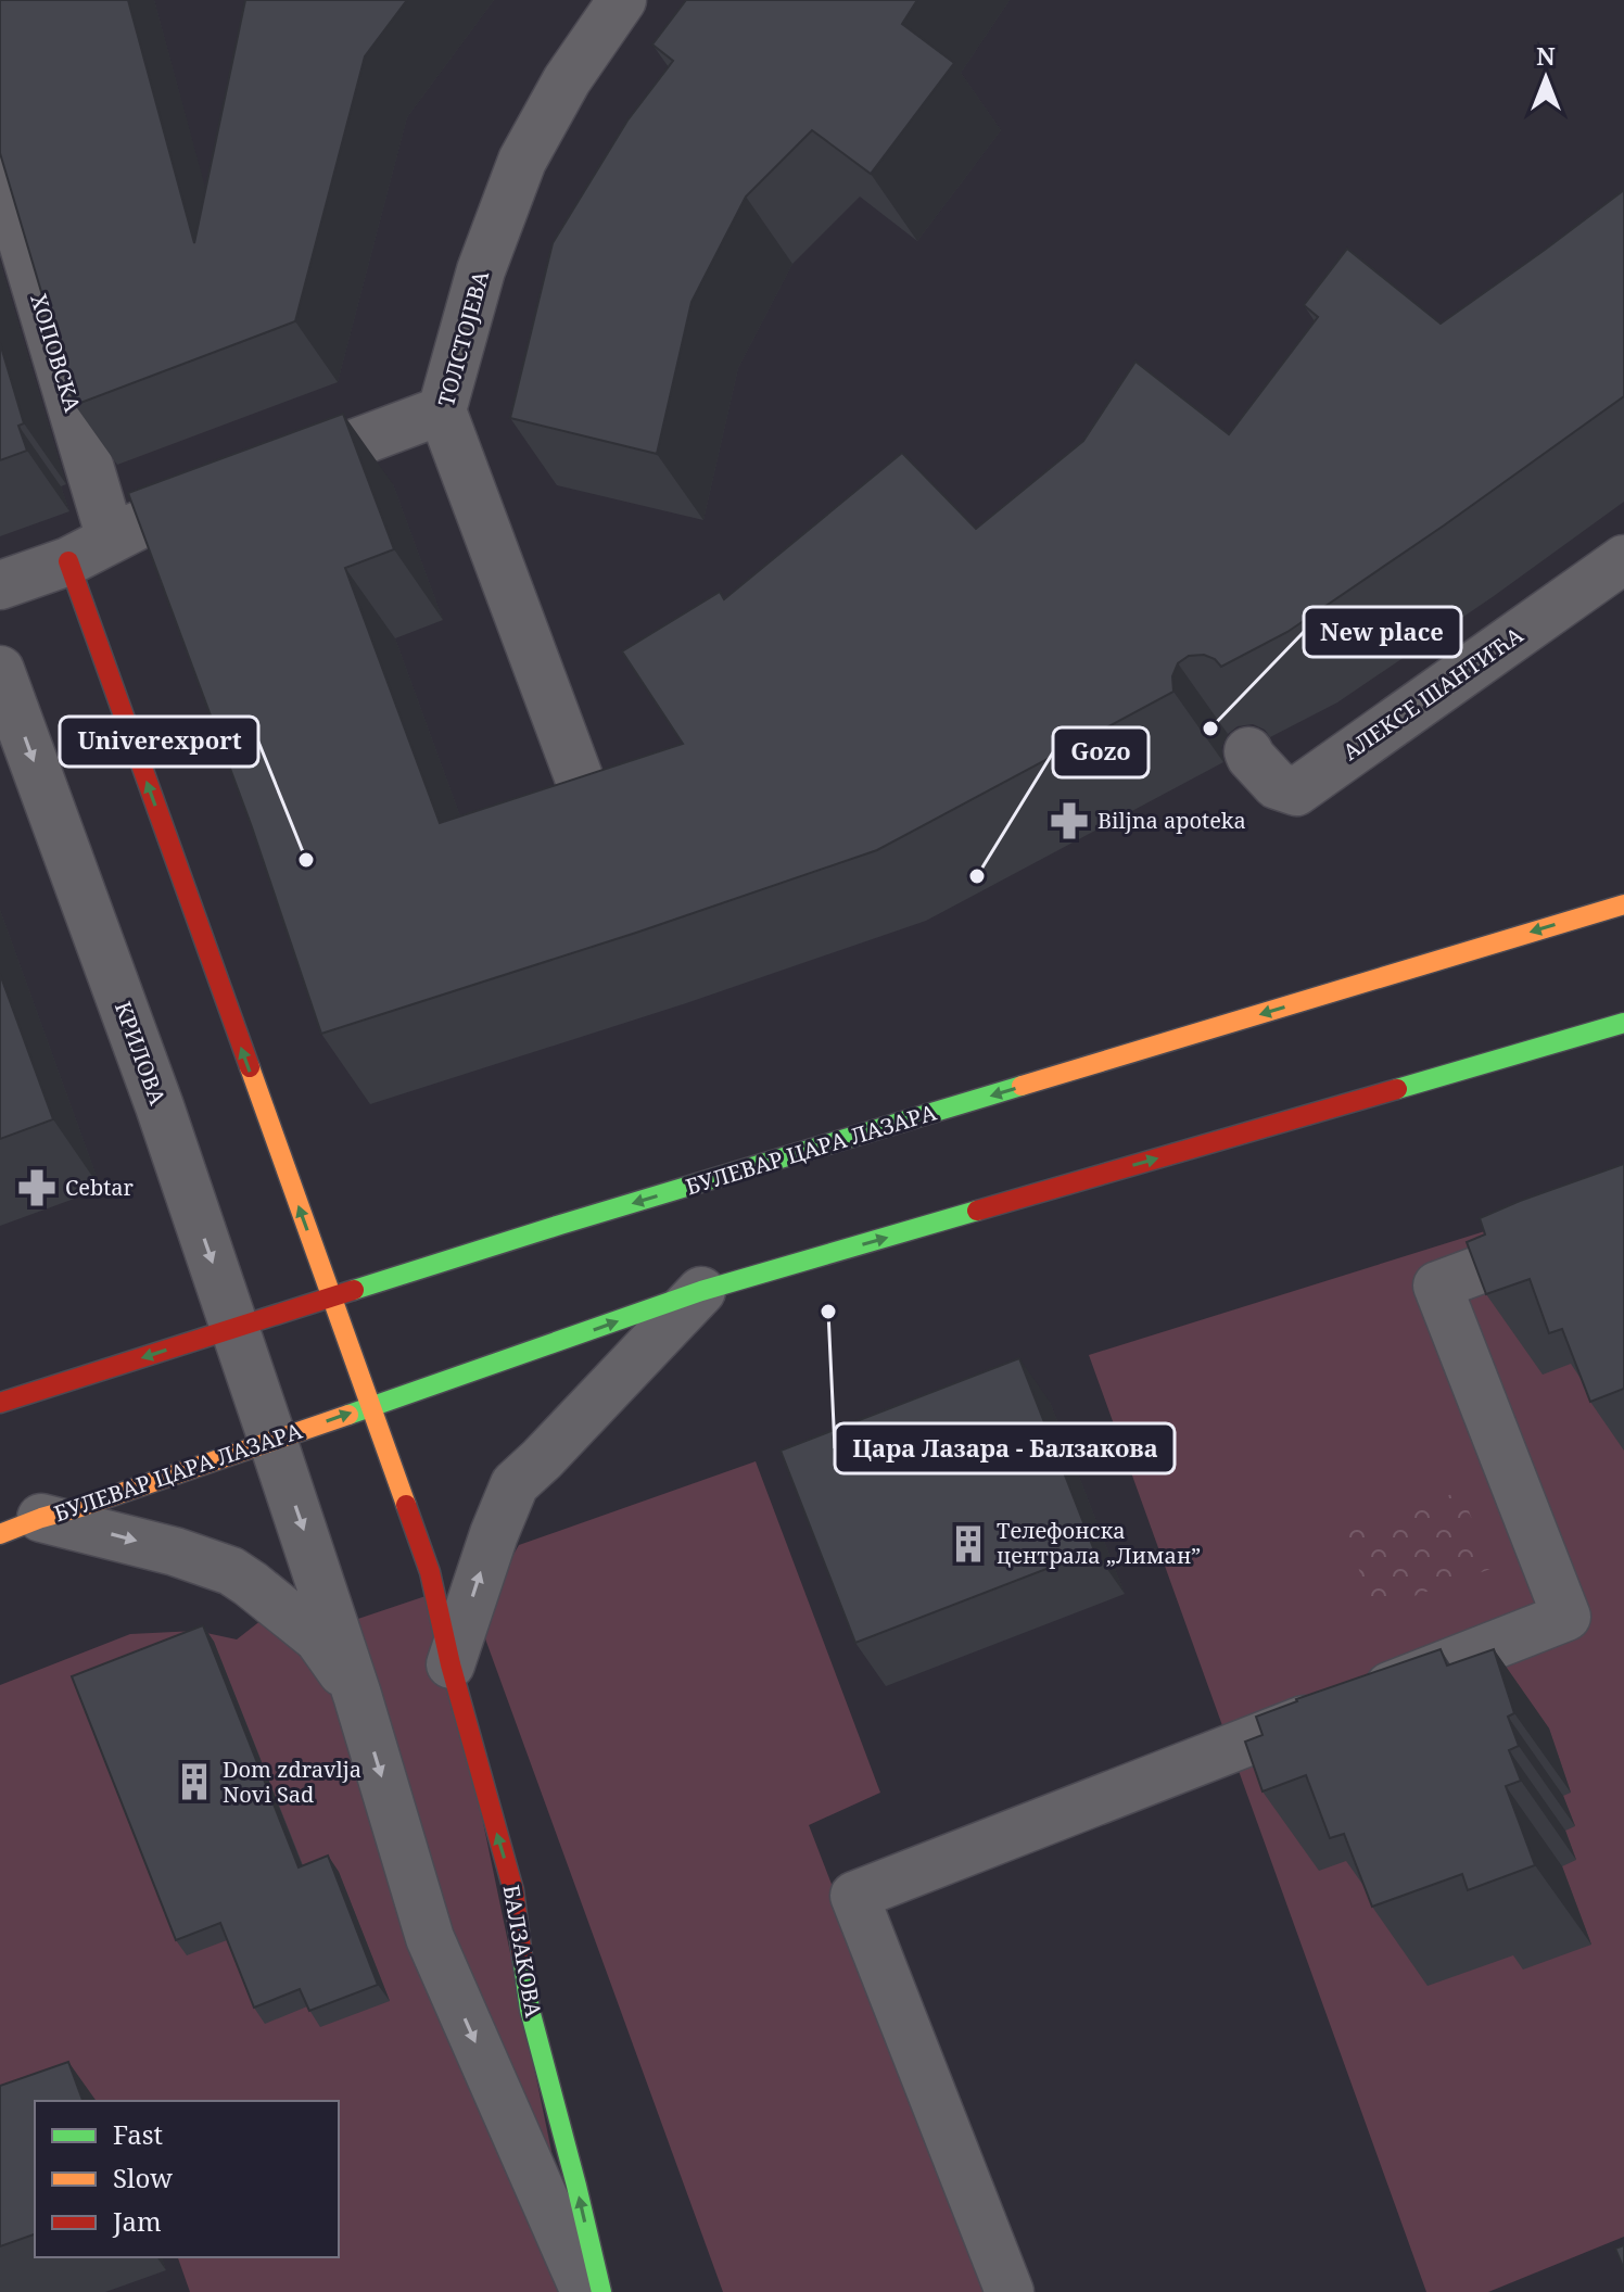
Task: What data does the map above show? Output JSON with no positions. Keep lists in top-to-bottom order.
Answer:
{
  "streets": {
    "main road": ["БУЛЕВАР ЦАРА ЛАЗАРА", "БАЛЗАКОВА"],
    "street": [
      "ТОЛСТОЈЕВА",
      "ХОПОВСКА",
      "АЛЕКСЕ ШАНТИЋА",
      "КРИЛОВА"
    ]
  },
  "crossings": [
    ["КРИЛОВА", "БУЛЕВАР ЦАРА ЛАЗАРА"],
    ["БУЛЕВАР ЦАРА ЛАЗАРА", "БАЛЗАКОВА"]
  ],
  "one_way": ["КРИЛОВА", "БАЛЗАКОВА"],
  "places": {
    "other": [
      "New place",
      "Univerexport",
      "Gozo",
      "Цара Лазара - Балзакова"
    ],
    "pharmacy": ["Biljna apoteka", "Cebtar"],
    "building": ["Телефонска централа „Лиман”", "Dom zdravlja Novi Sad"]
  },
  "legend": ["Fast", "Slow", "Jam"],
  "north": "top"
}
